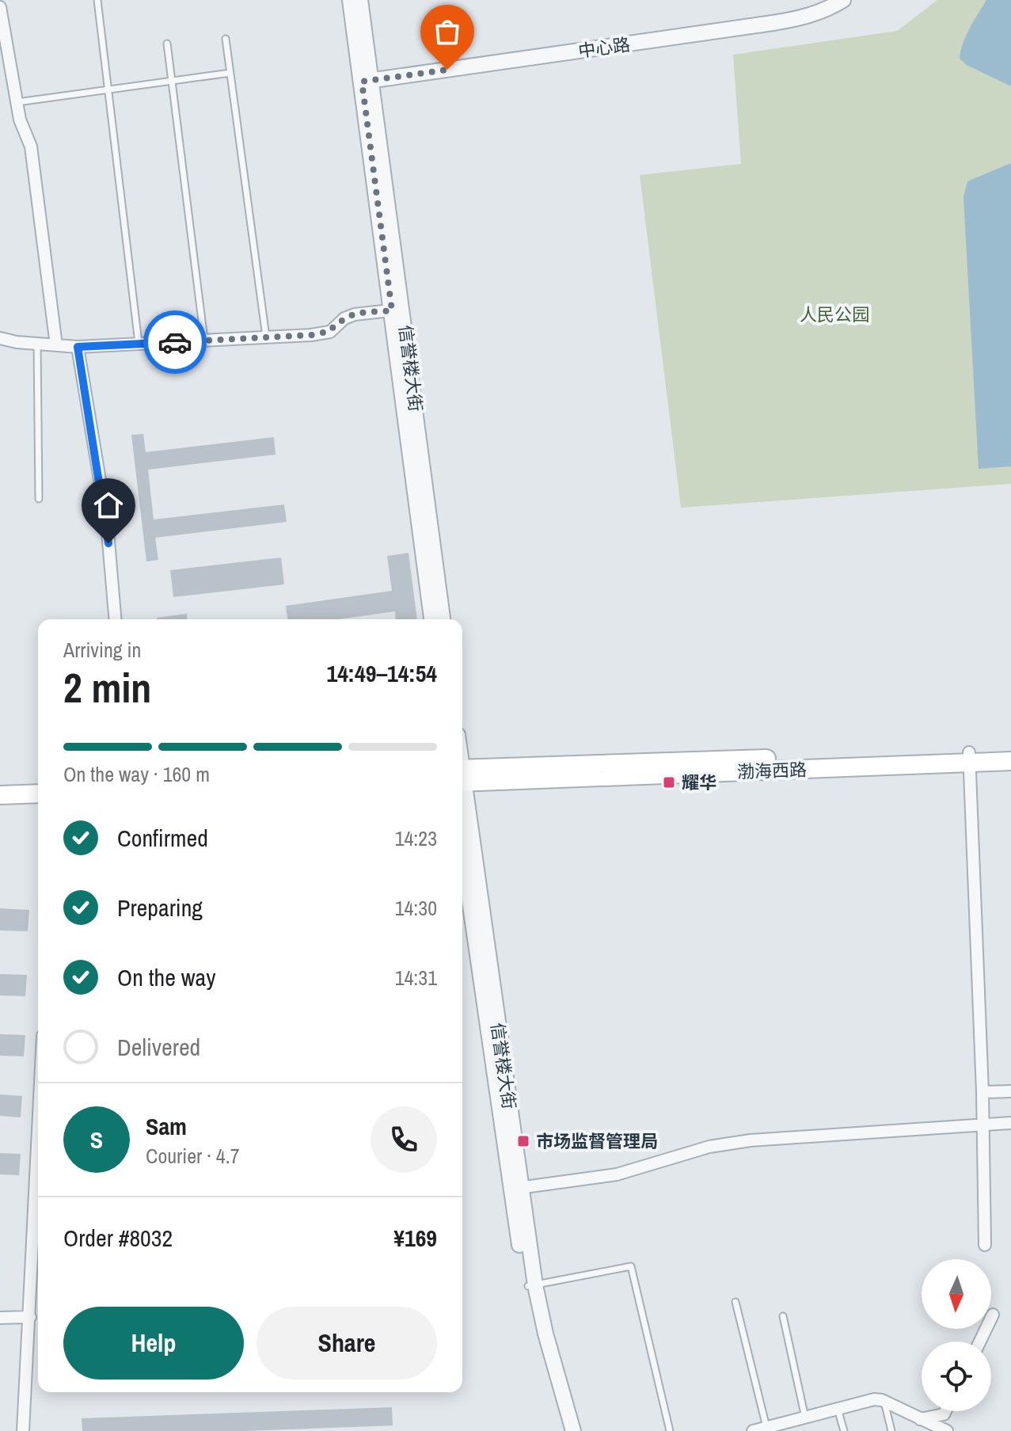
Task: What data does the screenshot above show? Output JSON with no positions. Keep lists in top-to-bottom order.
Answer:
{
  "streets": {
    "main road": ["渤海西路"],
    "street": ["中心路", "信誉楼大街"]
  },
  "crossings": [
    ["中心路", "信誉楼大街"]
  ],
  "parks": ["人民公园"],
  "places": {
    "transit": ["耀华", "市场监督管理局"]
  },
  "north": "bottom",
  "page": {
    "heading": ["2 min", "Arriving in", "14:49–14:54"],
    "panel": [
      "Sam",
      "Courier · 4.7",
      "Order #8032",
      "¥169"
    ],
    "bar": "On the way · 160 m",
    "list": [
      ["Confirmed", "14:23"],
      ["Preparing", "14:30"],
      ["On the way", "14:31"],
      "Delivered"
    ],
    "round": "S",
    "buttons": ["Help", "Share"]
  }
}
